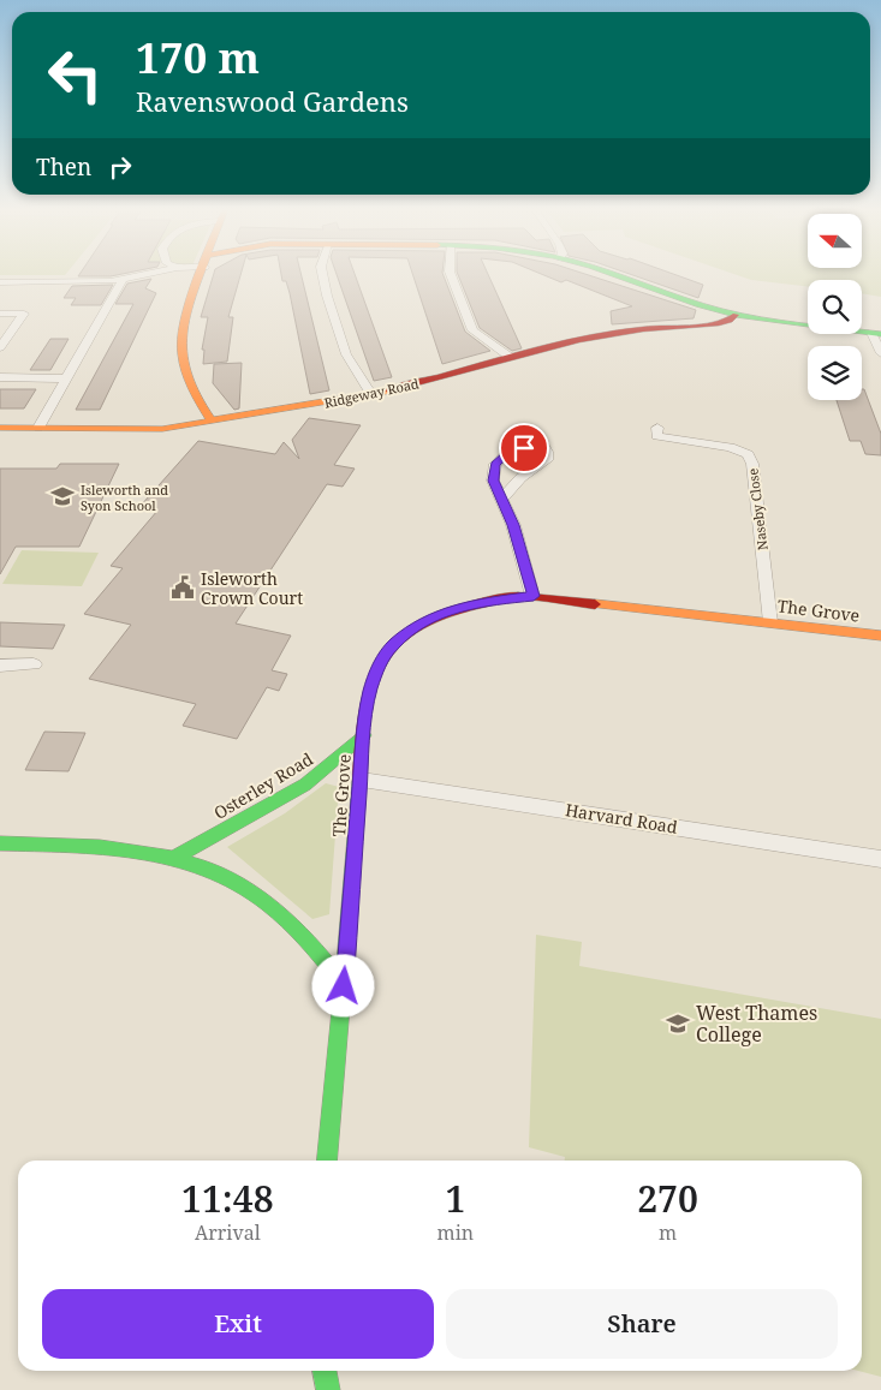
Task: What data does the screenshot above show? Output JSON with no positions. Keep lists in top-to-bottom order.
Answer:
{
  "streets": {
    "street": [
      "Ridgeway Road",
      "Naseby Close",
      "The Grove",
      "Osterley Road",
      "Harvard Road"
    ]
  },
  "crossings": [
    ["Naseby Close", "The Grove"],
    ["The Grove", "Osterley Road"],
    ["The Grove", "Harvard Road"]
  ],
  "places": {
    "school or university": ["Isleworth and Syon School", "West Thames College"],
    "public building": ["Isleworth Crown Court"]
  },
  "north": "left",
  "page": {
    "turn": ["170 m", "Ravenswood Gardens"],
    "then": "Then",
    "eta": [
      "11:48",
      "Arrival",
      "1",
      "min",
      "270",
      "m"
    ],
    "buttons": ["Exit", "Share"]
  }
}
